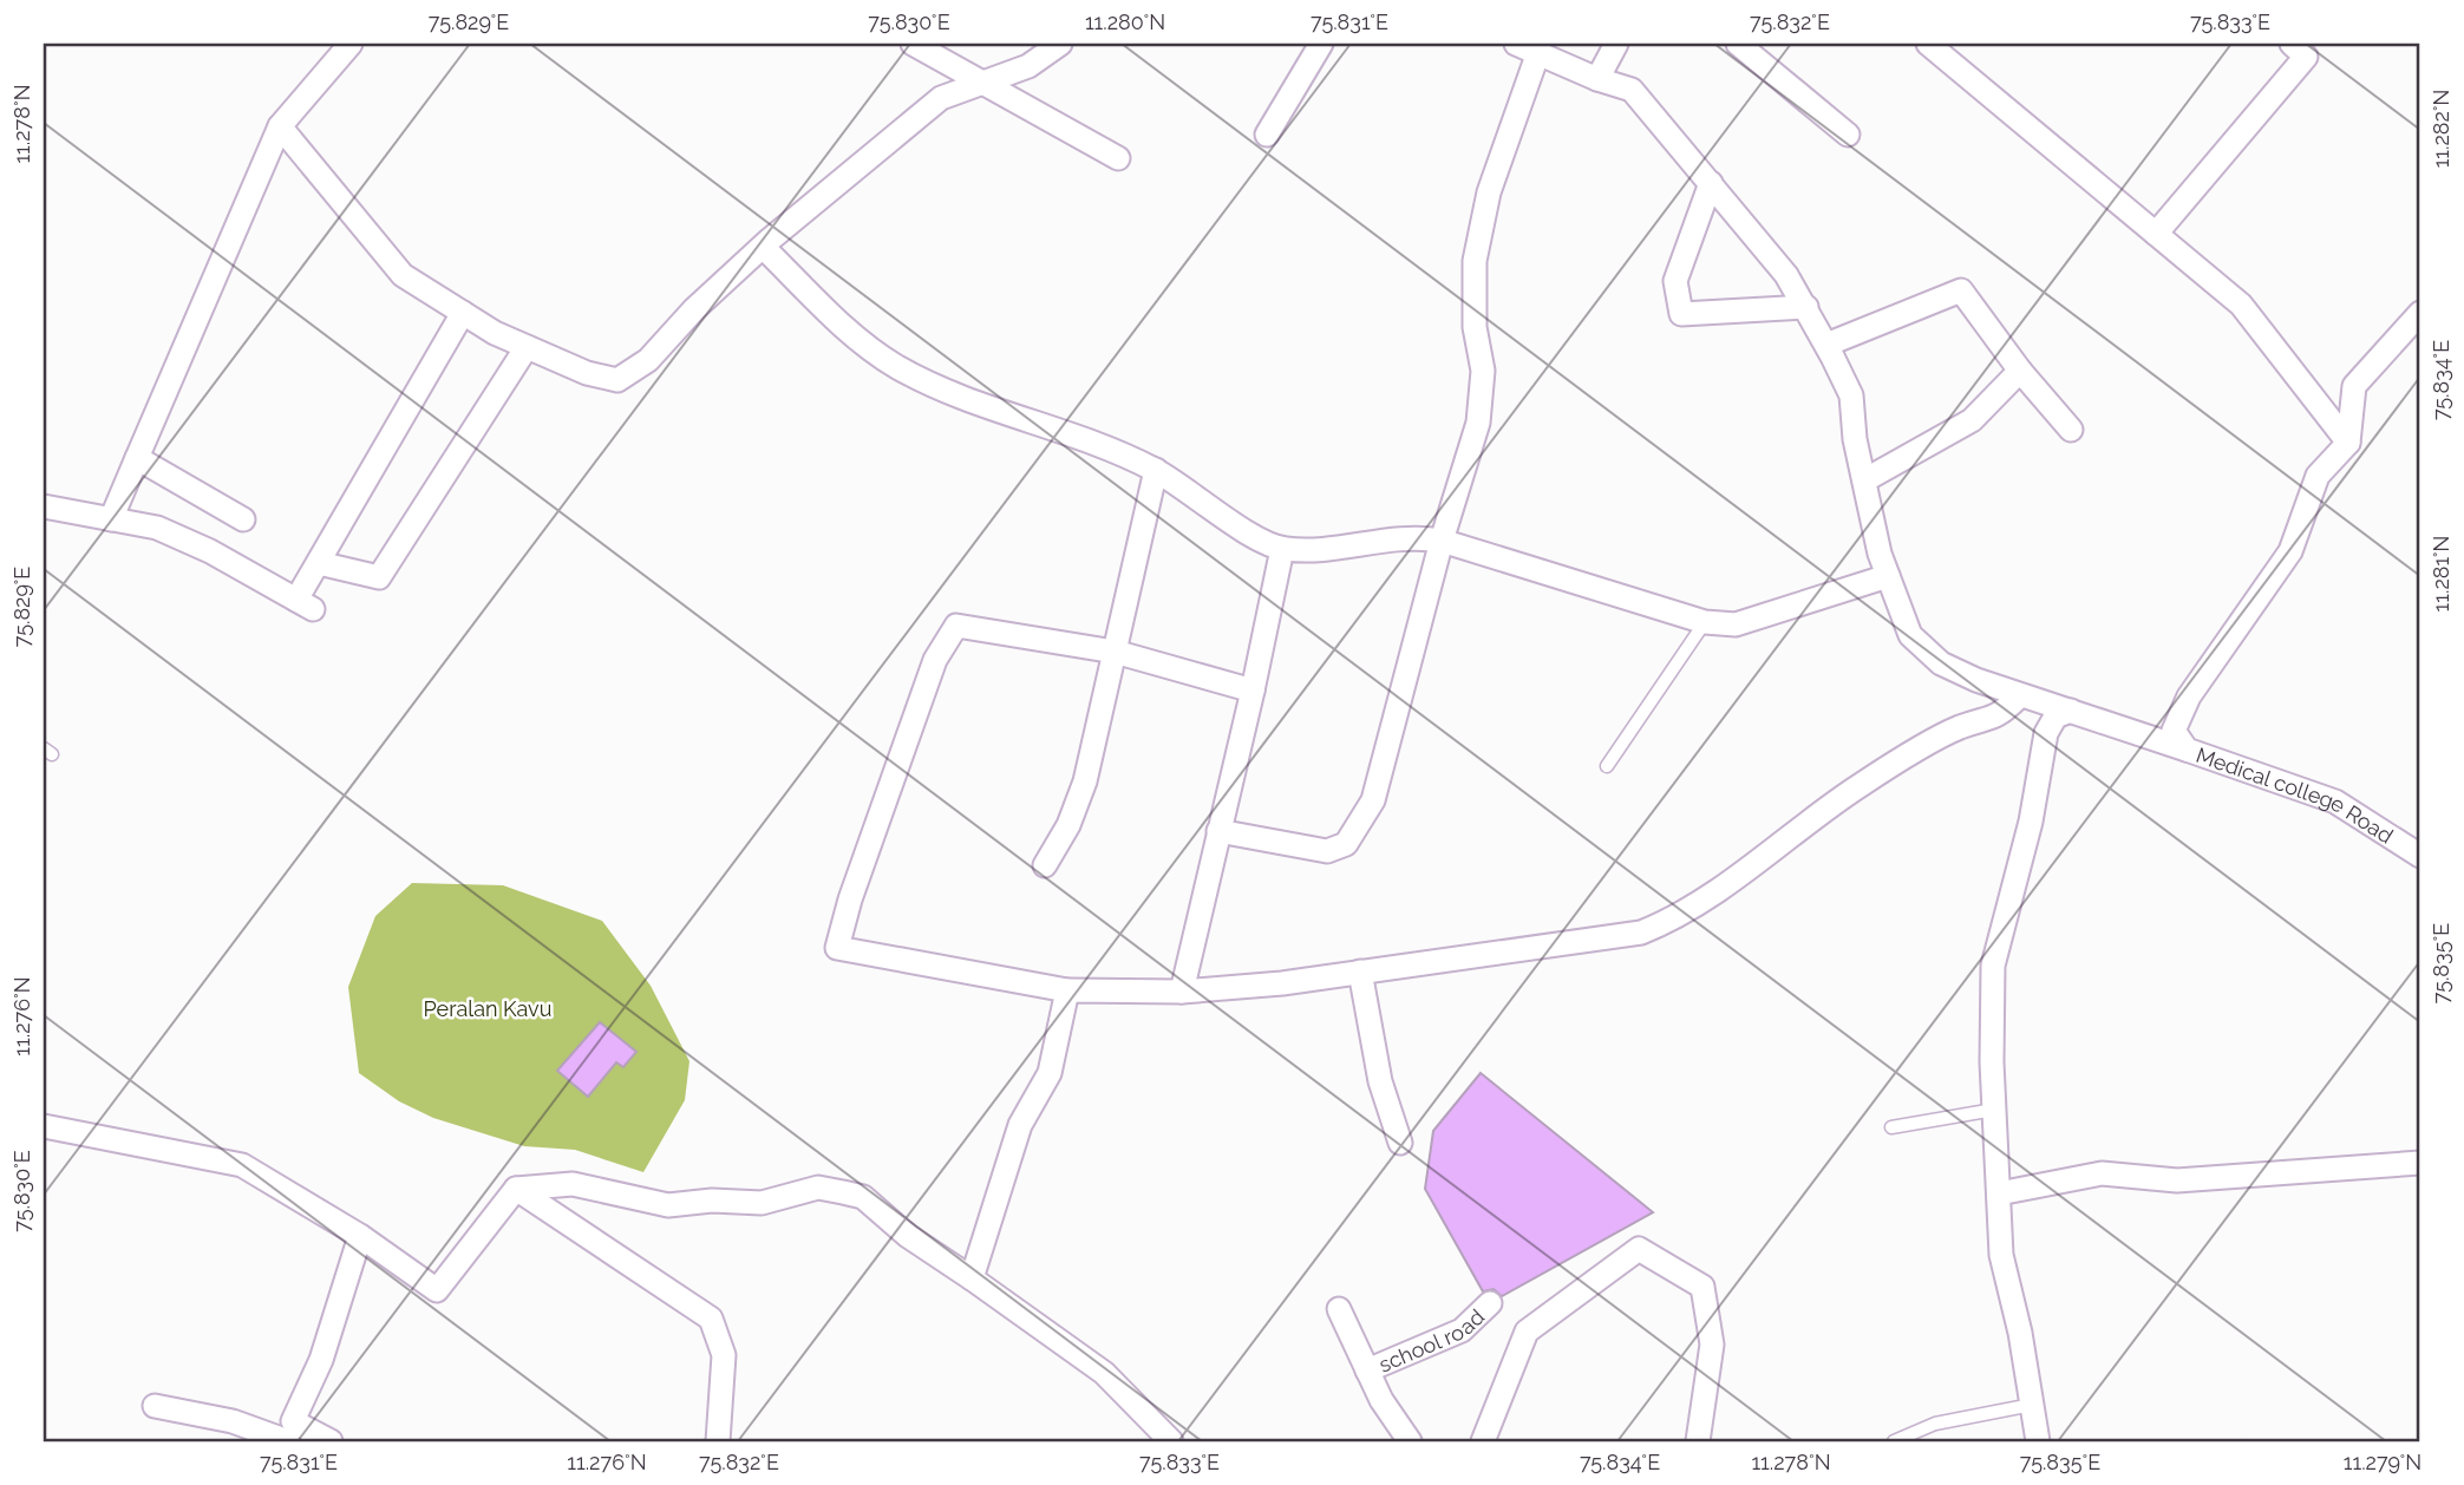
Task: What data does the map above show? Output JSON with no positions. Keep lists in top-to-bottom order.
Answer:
{
  "streets": {
    "street": ["Medical college Road", "school road"]
  },
  "parks": ["Peralan Kavu"],
  "coordinates": [
    "75.829°E",
    "75.830°E",
    "11.280°N",
    "75.831°E",
    "75.832°E",
    "75.833°E",
    "11.278°N",
    "11.282°N",
    "75.834°E",
    "11.281°N",
    "75.835°E",
    "11.276°N",
    "11.279°N"
  ]
}
